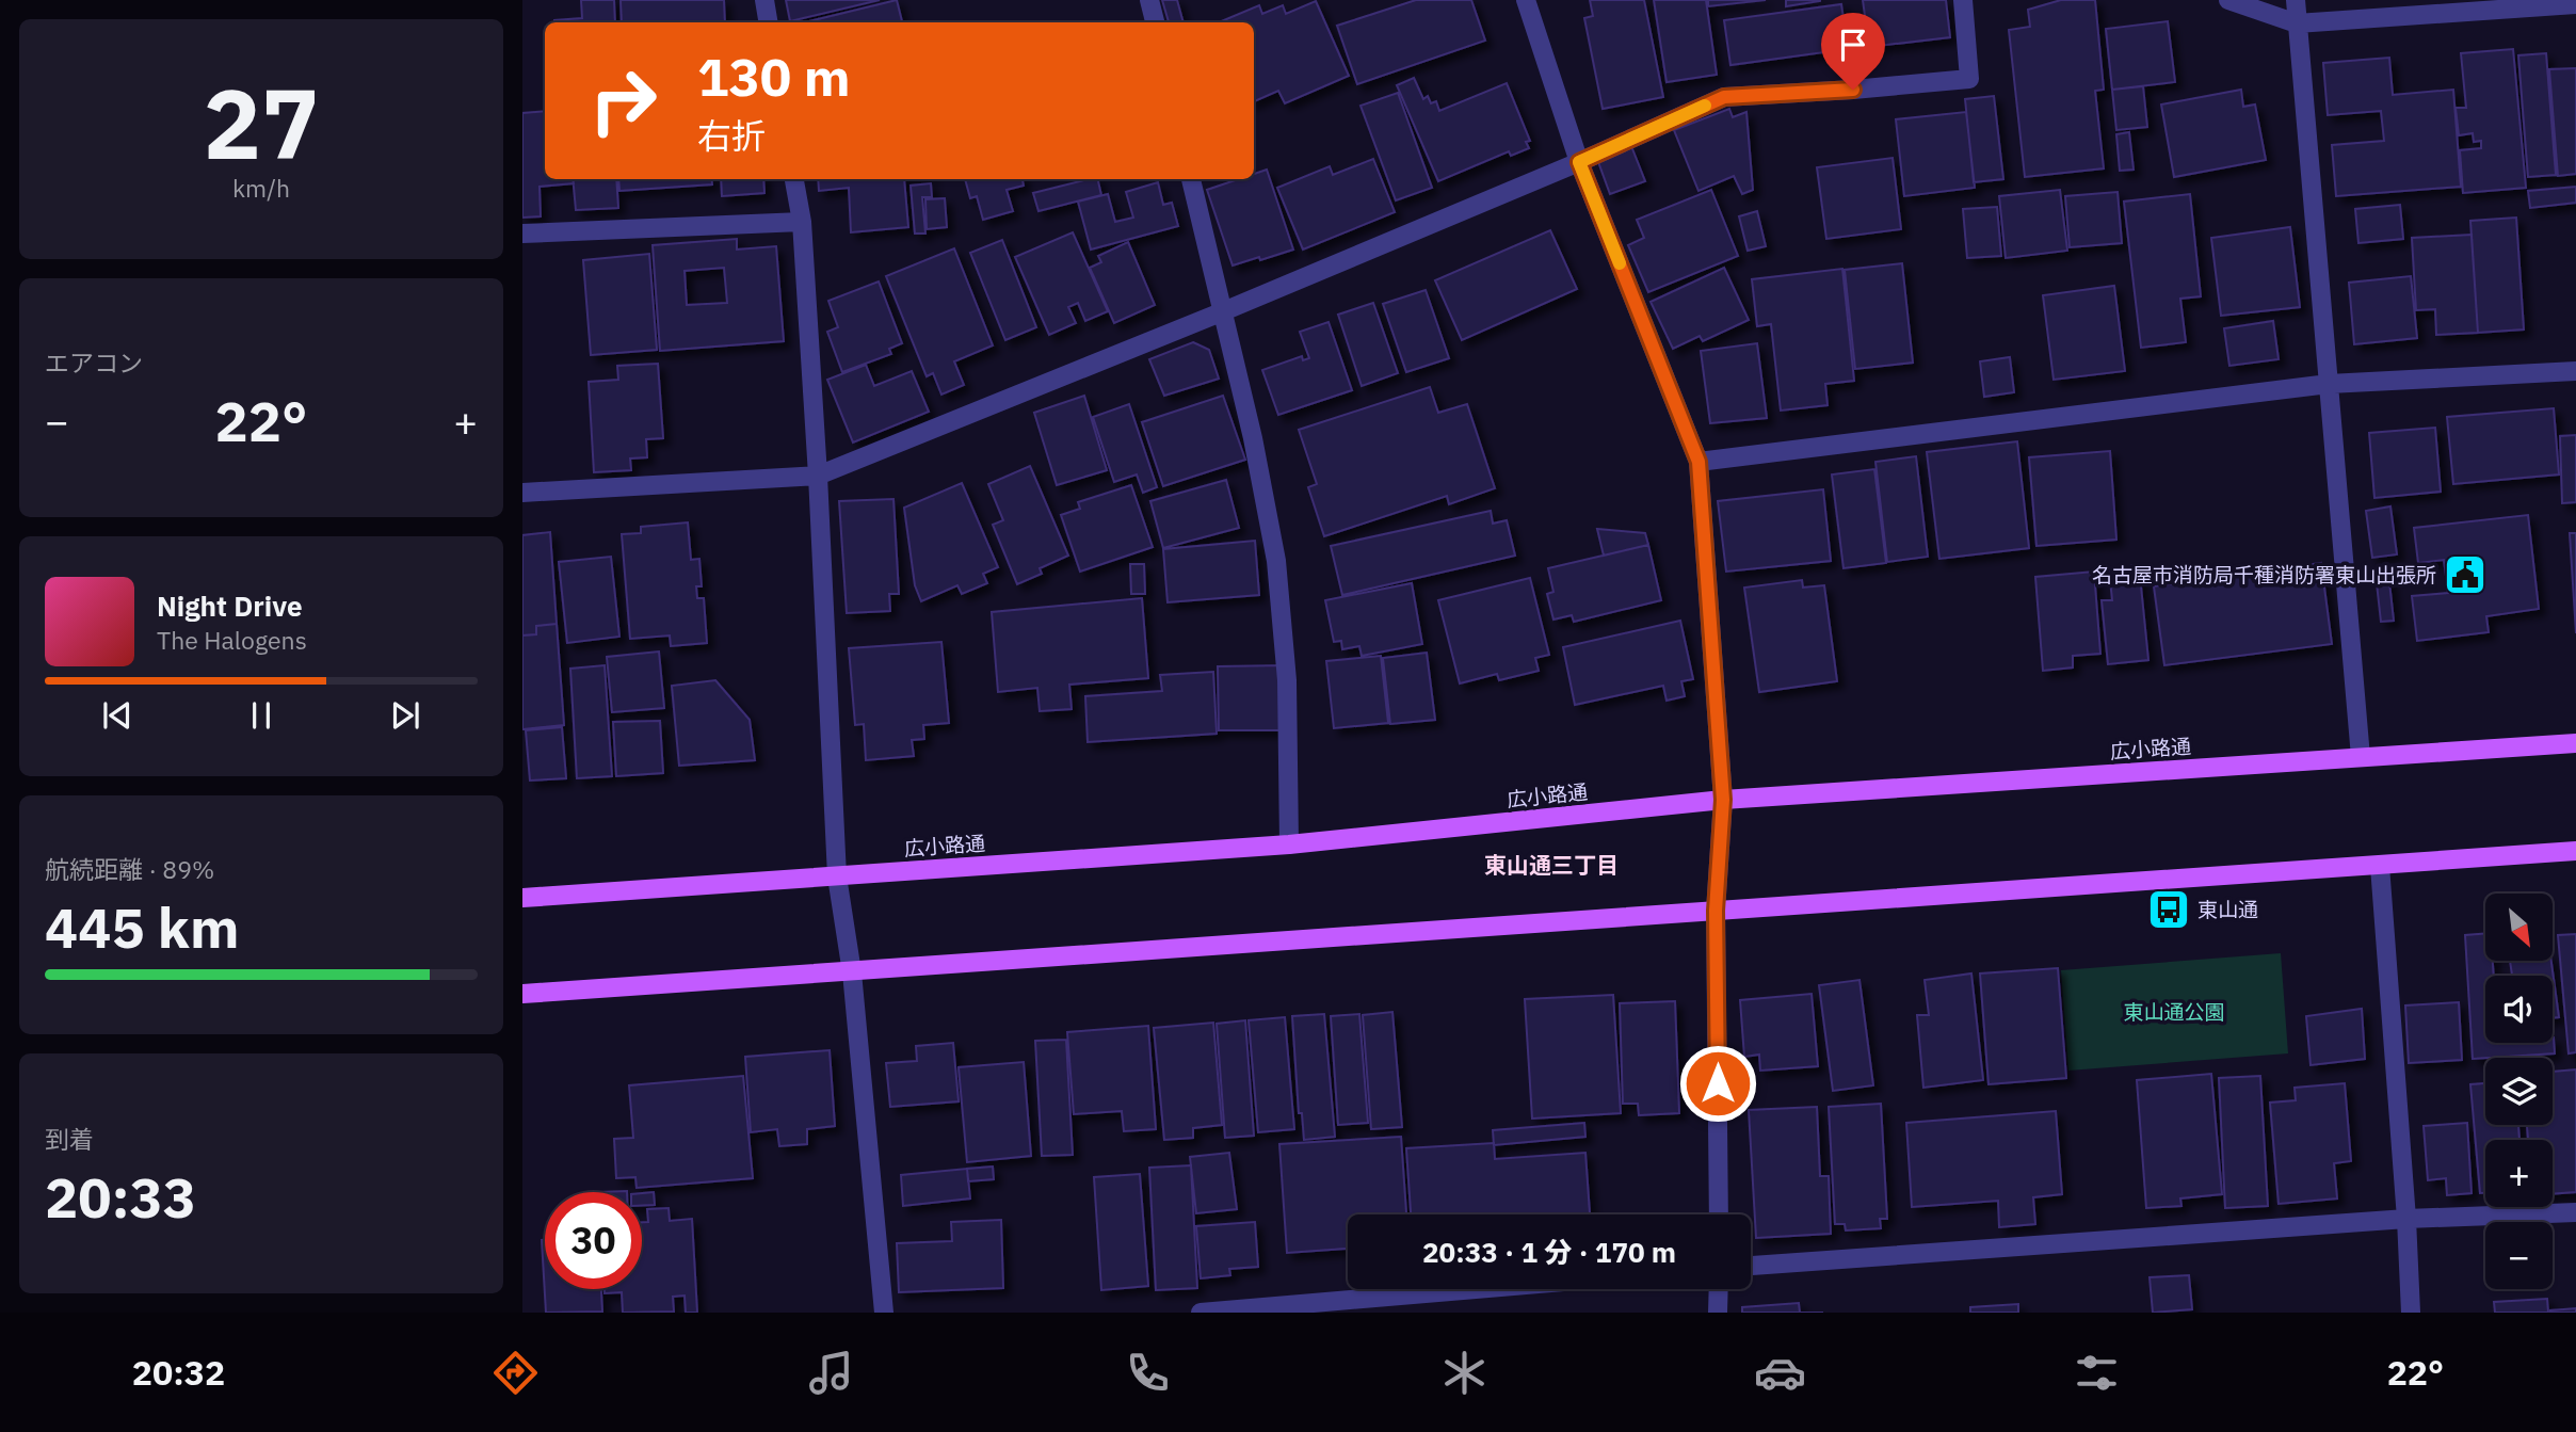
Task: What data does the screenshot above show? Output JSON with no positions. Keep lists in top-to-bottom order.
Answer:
{
  "streets": {
    "main road": ["広小路通"]
  },
  "districts": ["東山通三丁目"],
  "parks": ["東山通公園"],
  "places": {
    "public building": ["名古屋市消防局千種消防署東山出張所"],
    "bus stop": ["東山通"]
  },
  "north": "bottom right",
  "page": {
    "tile": [
      ["27", "km/h"],
      "エアコン",
      ["航続距離 · 89%", "445 km"],
      ["到着", "20:33"]
    ],
    "turn": ["130 m", "右折"],
    "heat": ["−", "22°", "+"],
    "song": ["Night Drive", "The Halogens"],
    "map_buttons": ["+", "−"],
    "limit": "30",
    "trip": "20:33 · 1 分 · 170 m",
    "tabs": ["20:32", "22°"]
  }
}
